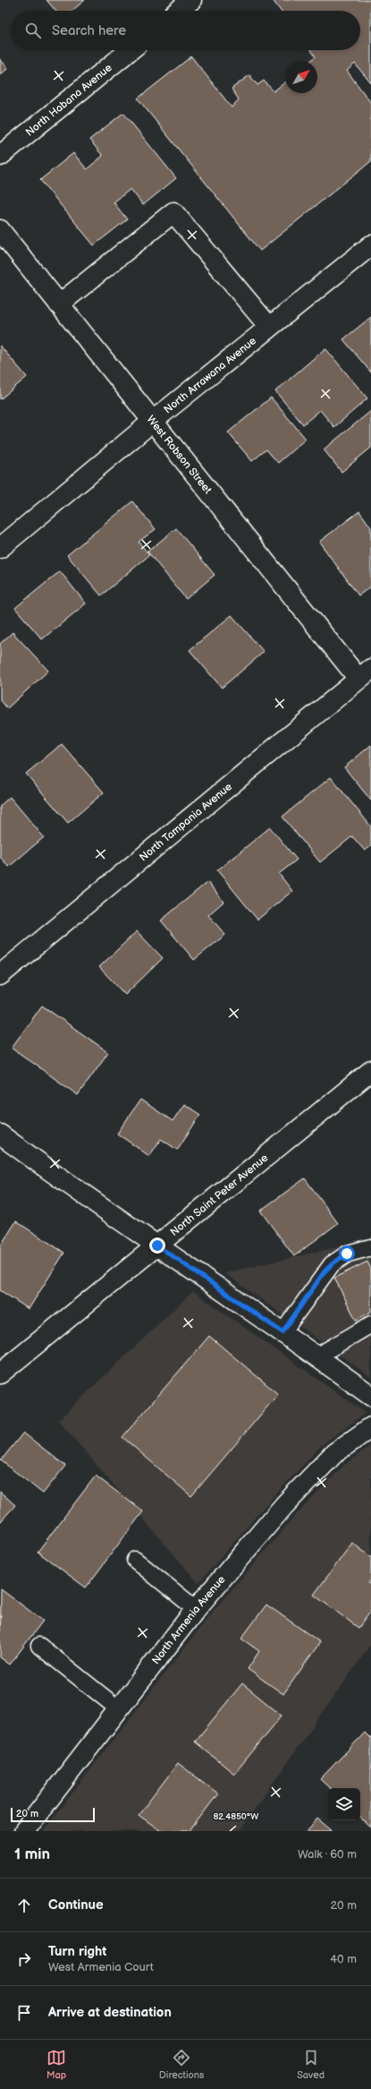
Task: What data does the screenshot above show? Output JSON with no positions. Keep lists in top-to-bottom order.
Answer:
{
  "streets": {
    "street": [
      "North Habana Avenue",
      "North Arrawana Avenue",
      "West Robson Street",
      "North Tampania Avenue",
      "North Saint Peter Avenue",
      "North Armenia Avenue"
    ]
  },
  "crossings": [
    ["North Arrawana Avenue", "West Robson Street"],
    ["West Robson Street", "North Tampania Avenue"]
  ],
  "scale_bar": "20 m",
  "north": "top right",
  "page": {
    "search": "Search here",
    "scale": "20 m",
    "heading": ["1 min", "Walk · 60 m"],
    "list": [
      ["Continue", "20 m"],
      ["Turn right", "West Armenia Court", "40 m"],
      "Arrive at destination"
    ],
    "nav": ["Map", "Directions", "Saved"]
  },
  "coordinates": ["82.4850°W"]
}
